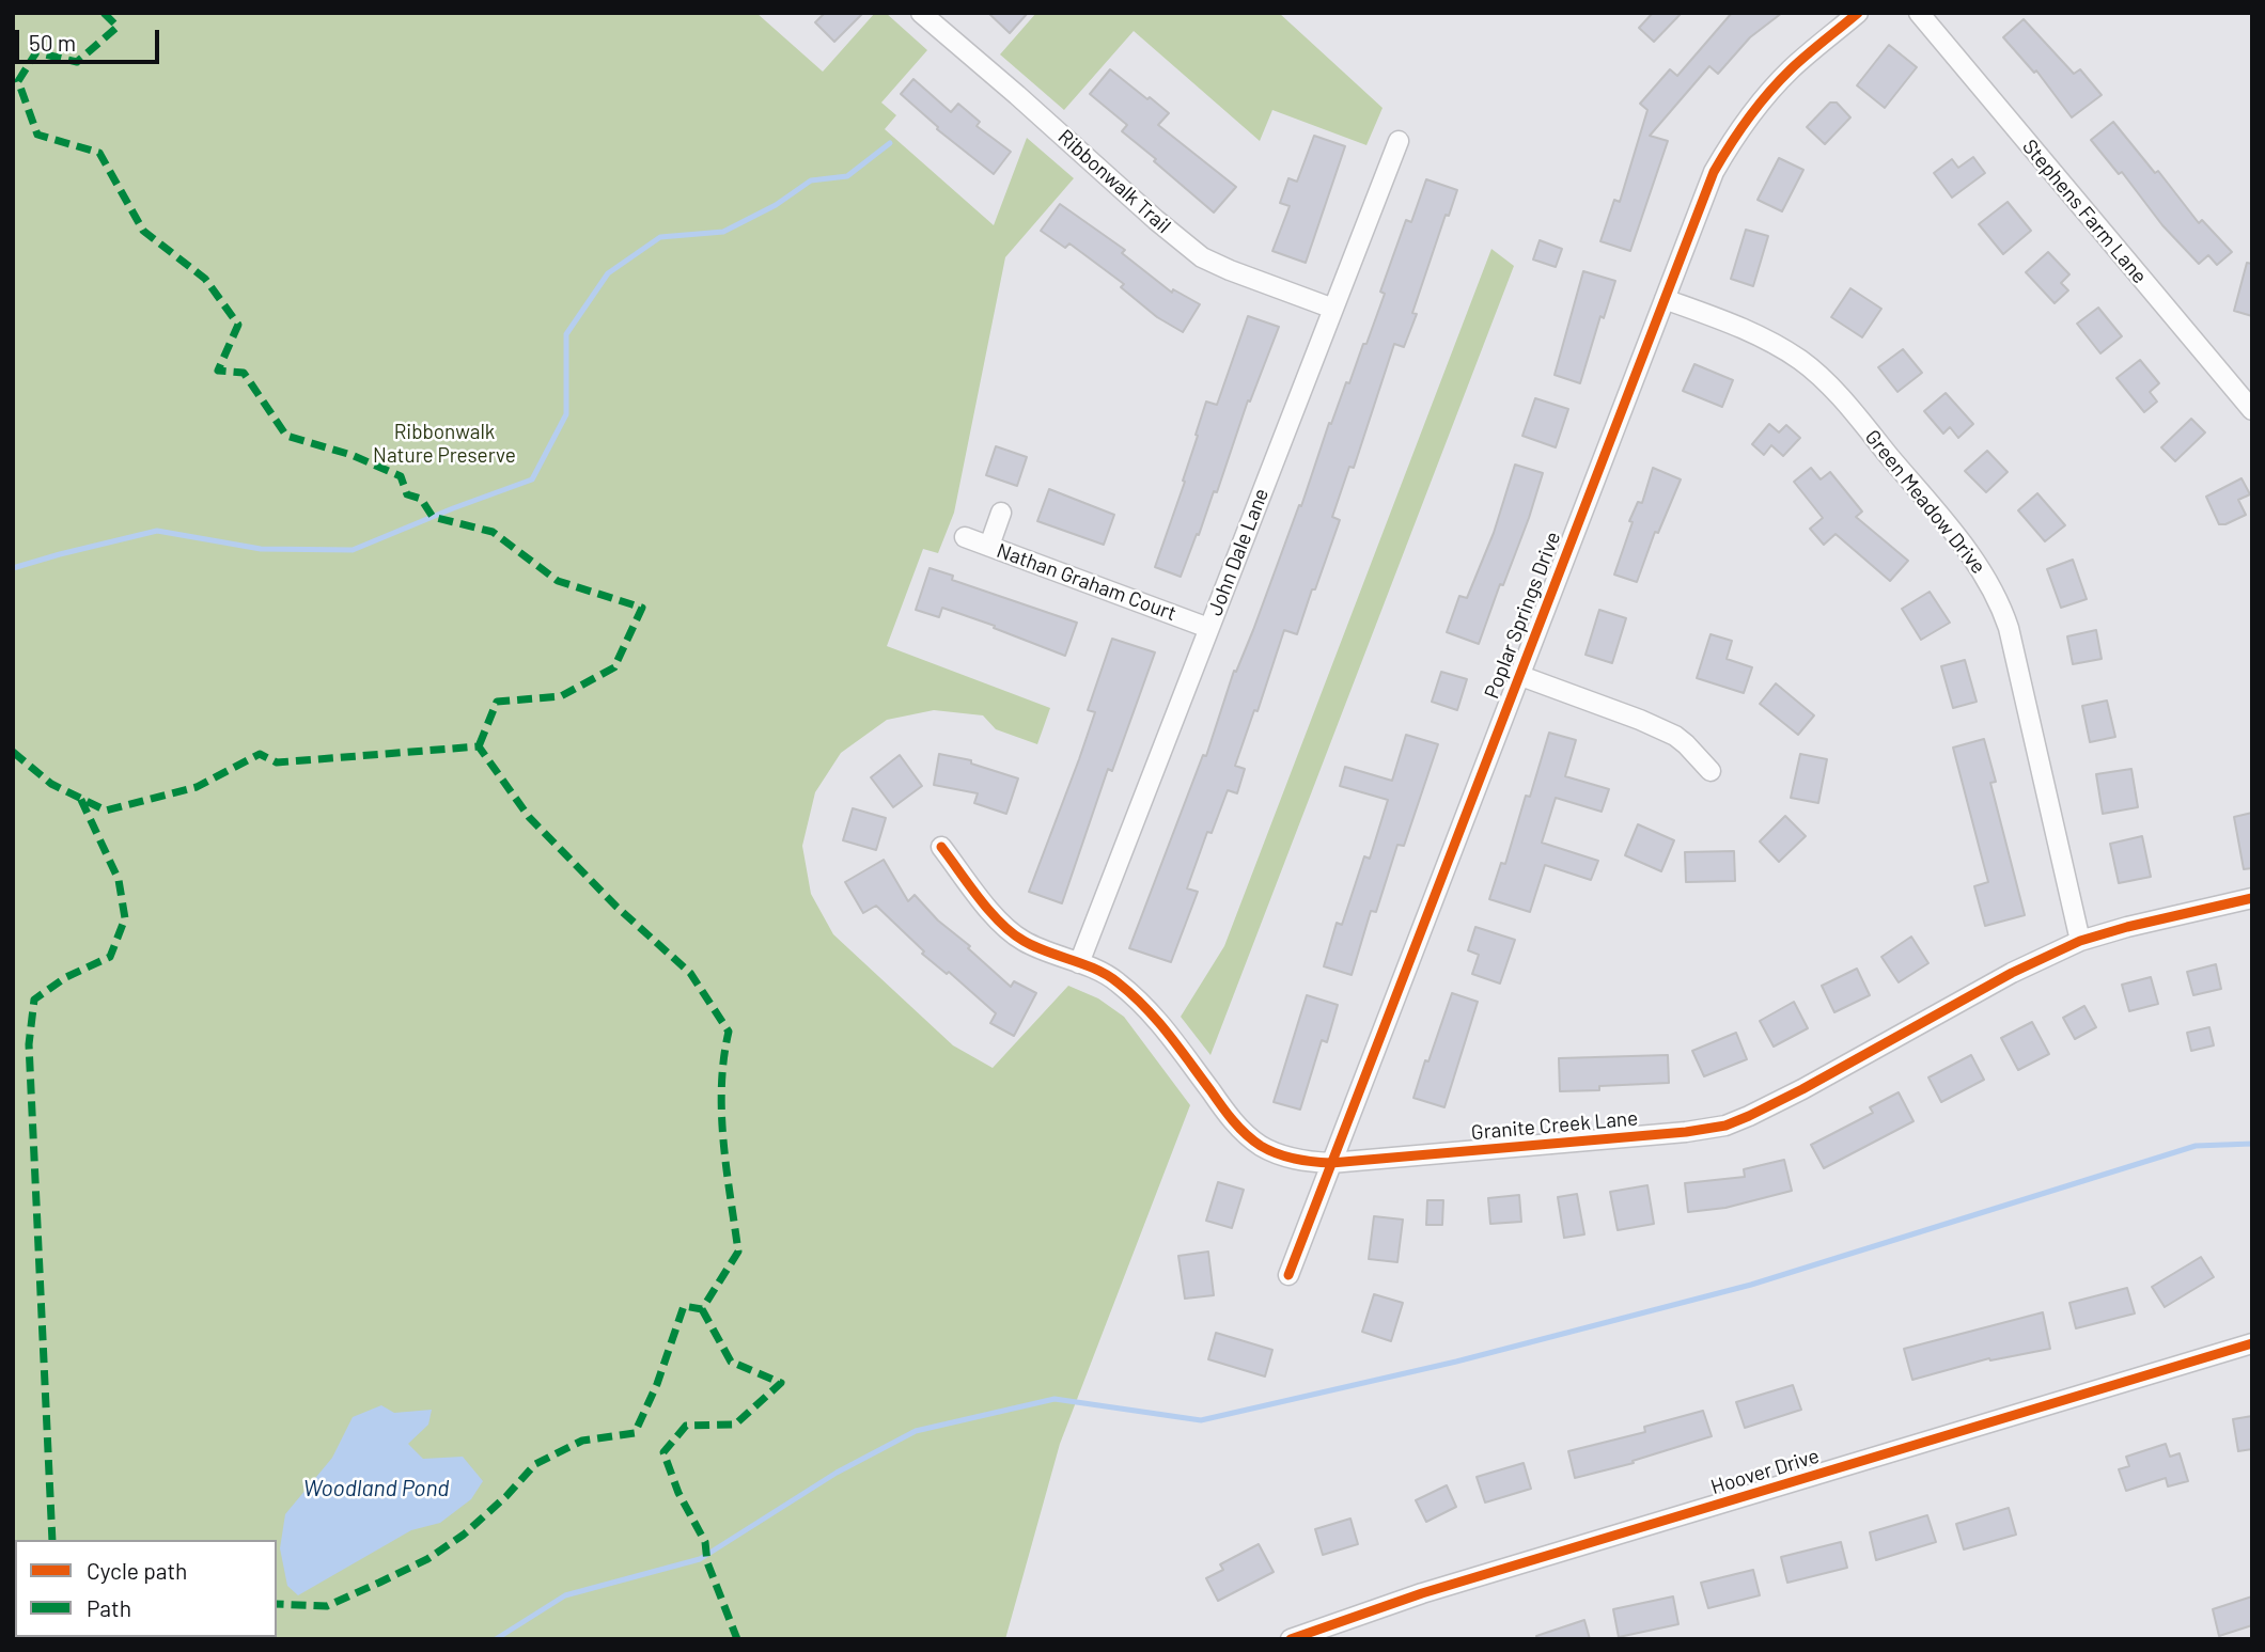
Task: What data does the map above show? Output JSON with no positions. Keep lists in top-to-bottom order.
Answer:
{
  "streets": {
    "street": [
      "Ribbonwalk Trail",
      "Stephens Farm Lane",
      "Green Meadow Drive",
      "John Dale Lane",
      "Nathan Graham Court",
      "Poplar Springs Drive",
      "Granite Creek Lane",
      "Hoover Drive"
    ]
  },
  "crossings": [
    ["Ribbonwalk Trail", "John Dale Lane"],
    ["Green Meadow Drive", "Poplar Springs Drive"],
    ["Green Meadow Drive", "Granite Creek Lane"],
    ["John Dale Lane", "Nathan Graham Court"],
    ["John Dale Lane", "Granite Creek Lane"],
    ["Poplar Springs Drive", "Granite Creek Lane"]
  ],
  "water": ["Woodland Pond"],
  "parks": ["Ribbonwalk Nature Preserve"],
  "legend": ["Cycle path", "Path"],
  "scale_bar": "50 m"
}
